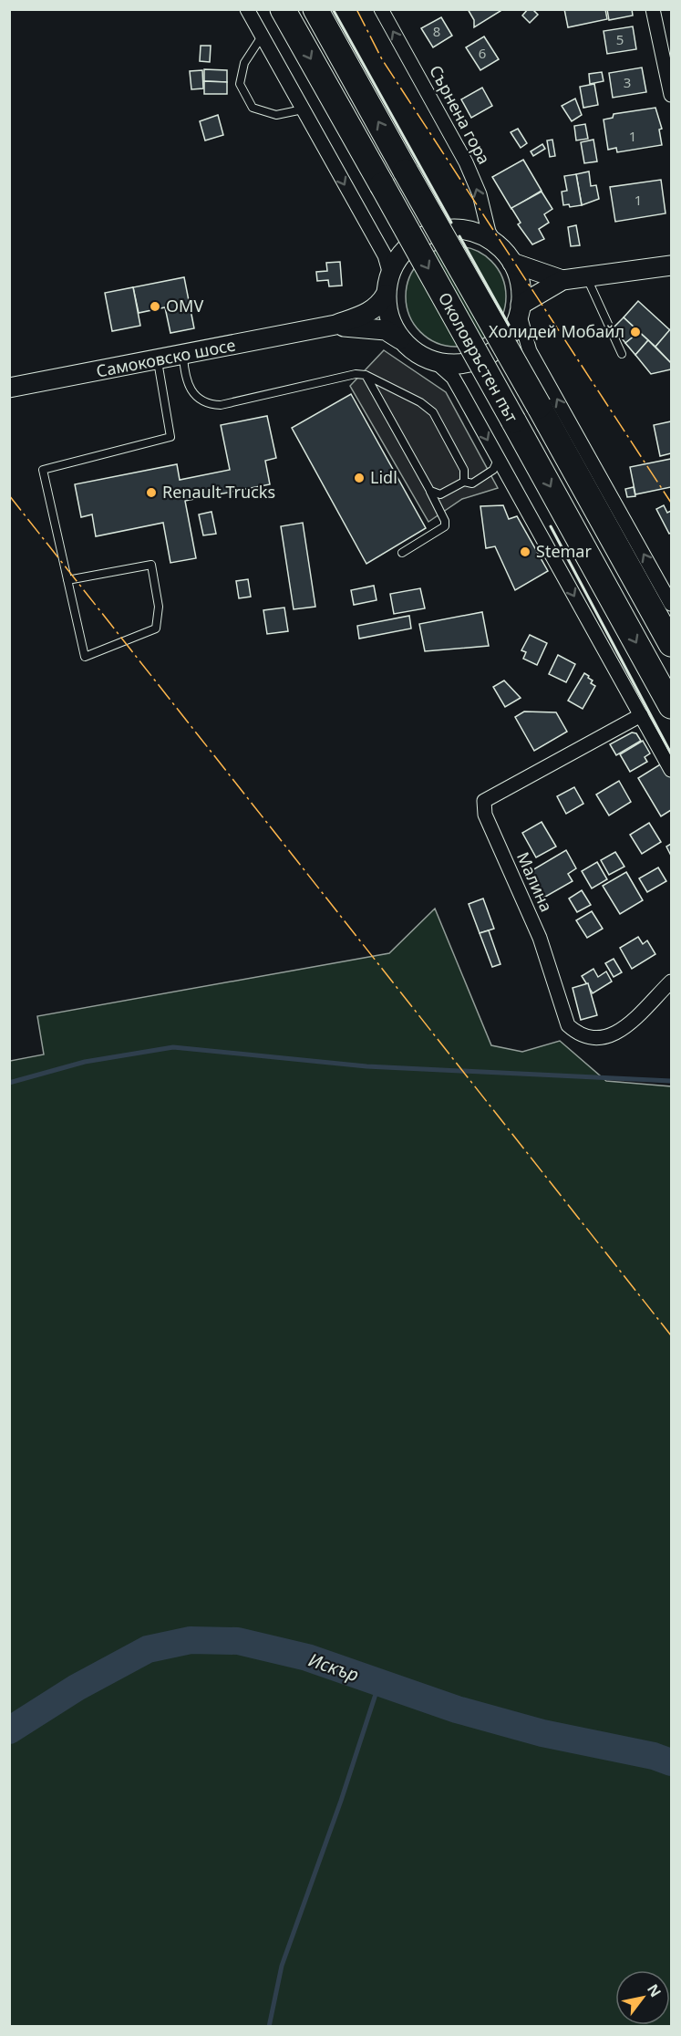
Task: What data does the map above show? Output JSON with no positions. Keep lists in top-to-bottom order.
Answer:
{
  "streets": {
    "highway": ["Околовръстен път"],
    "main road": ["Самоковско шосе"],
    "street": ["Сърнена гора", "Малина"]
  },
  "crossings": [
    ["Сърнена гора", "Околовръстен път"],
    ["Околовръстен път", "Малина"]
  ],
  "water": ["Искър"],
  "places": [
    "OMV",
    "Холидей Мобайл",
    "Lidl",
    "Renault Trucks",
    "Stemar"
  ],
  "house_numbers": [
    "8",
    "5",
    "6",
    "3",
    "1",
    "1"
  ],
  "north": "top right"
}
